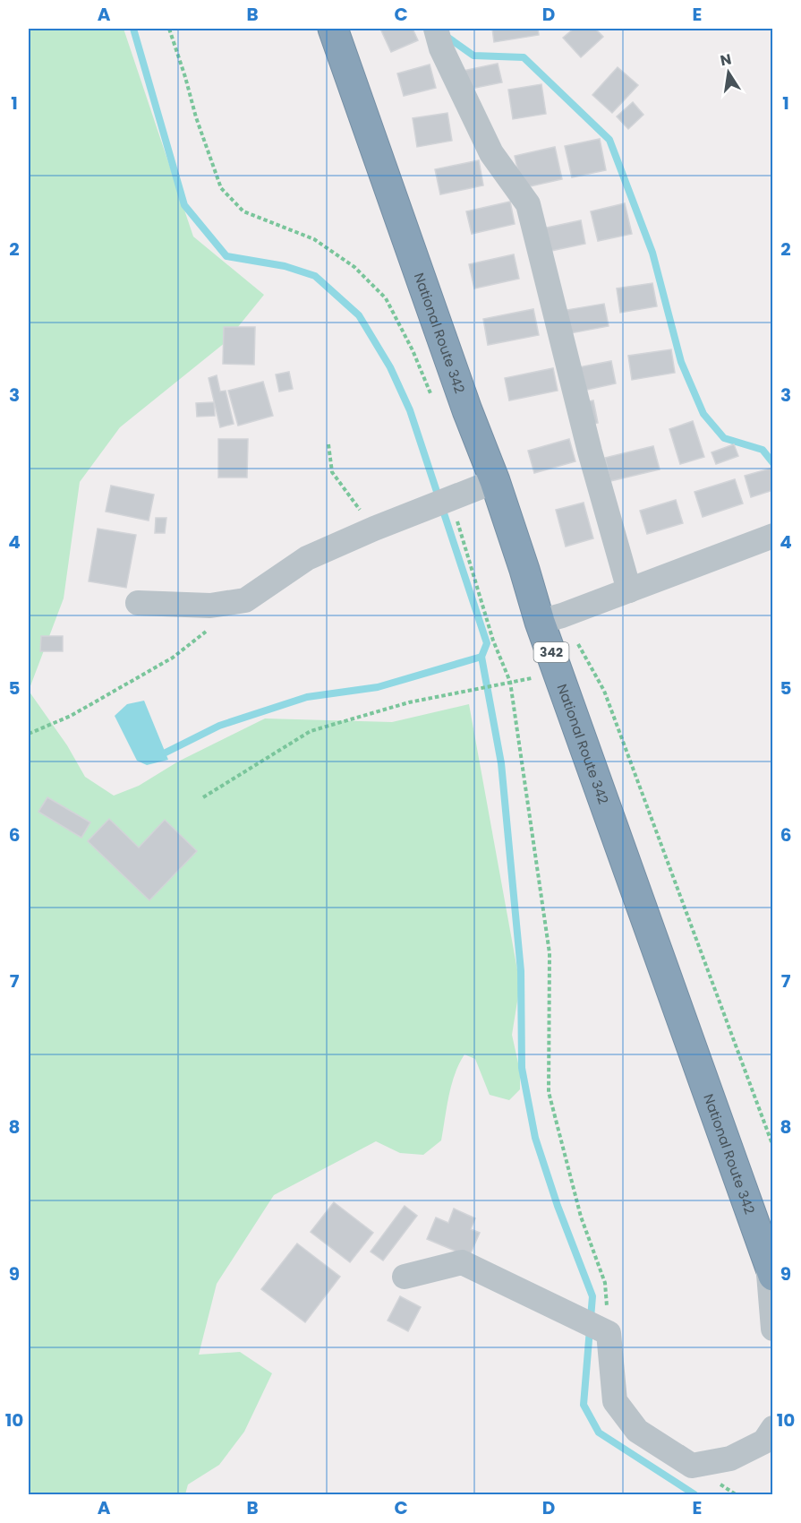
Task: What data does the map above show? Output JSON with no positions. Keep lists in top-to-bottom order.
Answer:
{
  "streets": {
    "highway": ["National Route 342", "342"]
  },
  "north": "top",
  "grid": {
    "columns": [
      "A",
      "B",
      "C",
      "D",
      "E"
    ],
    "rows": [
      "1",
      "2",
      "3",
      "4",
      "5",
      "6",
      "7",
      "8",
      "9",
      "10"
    ]
  }
}
